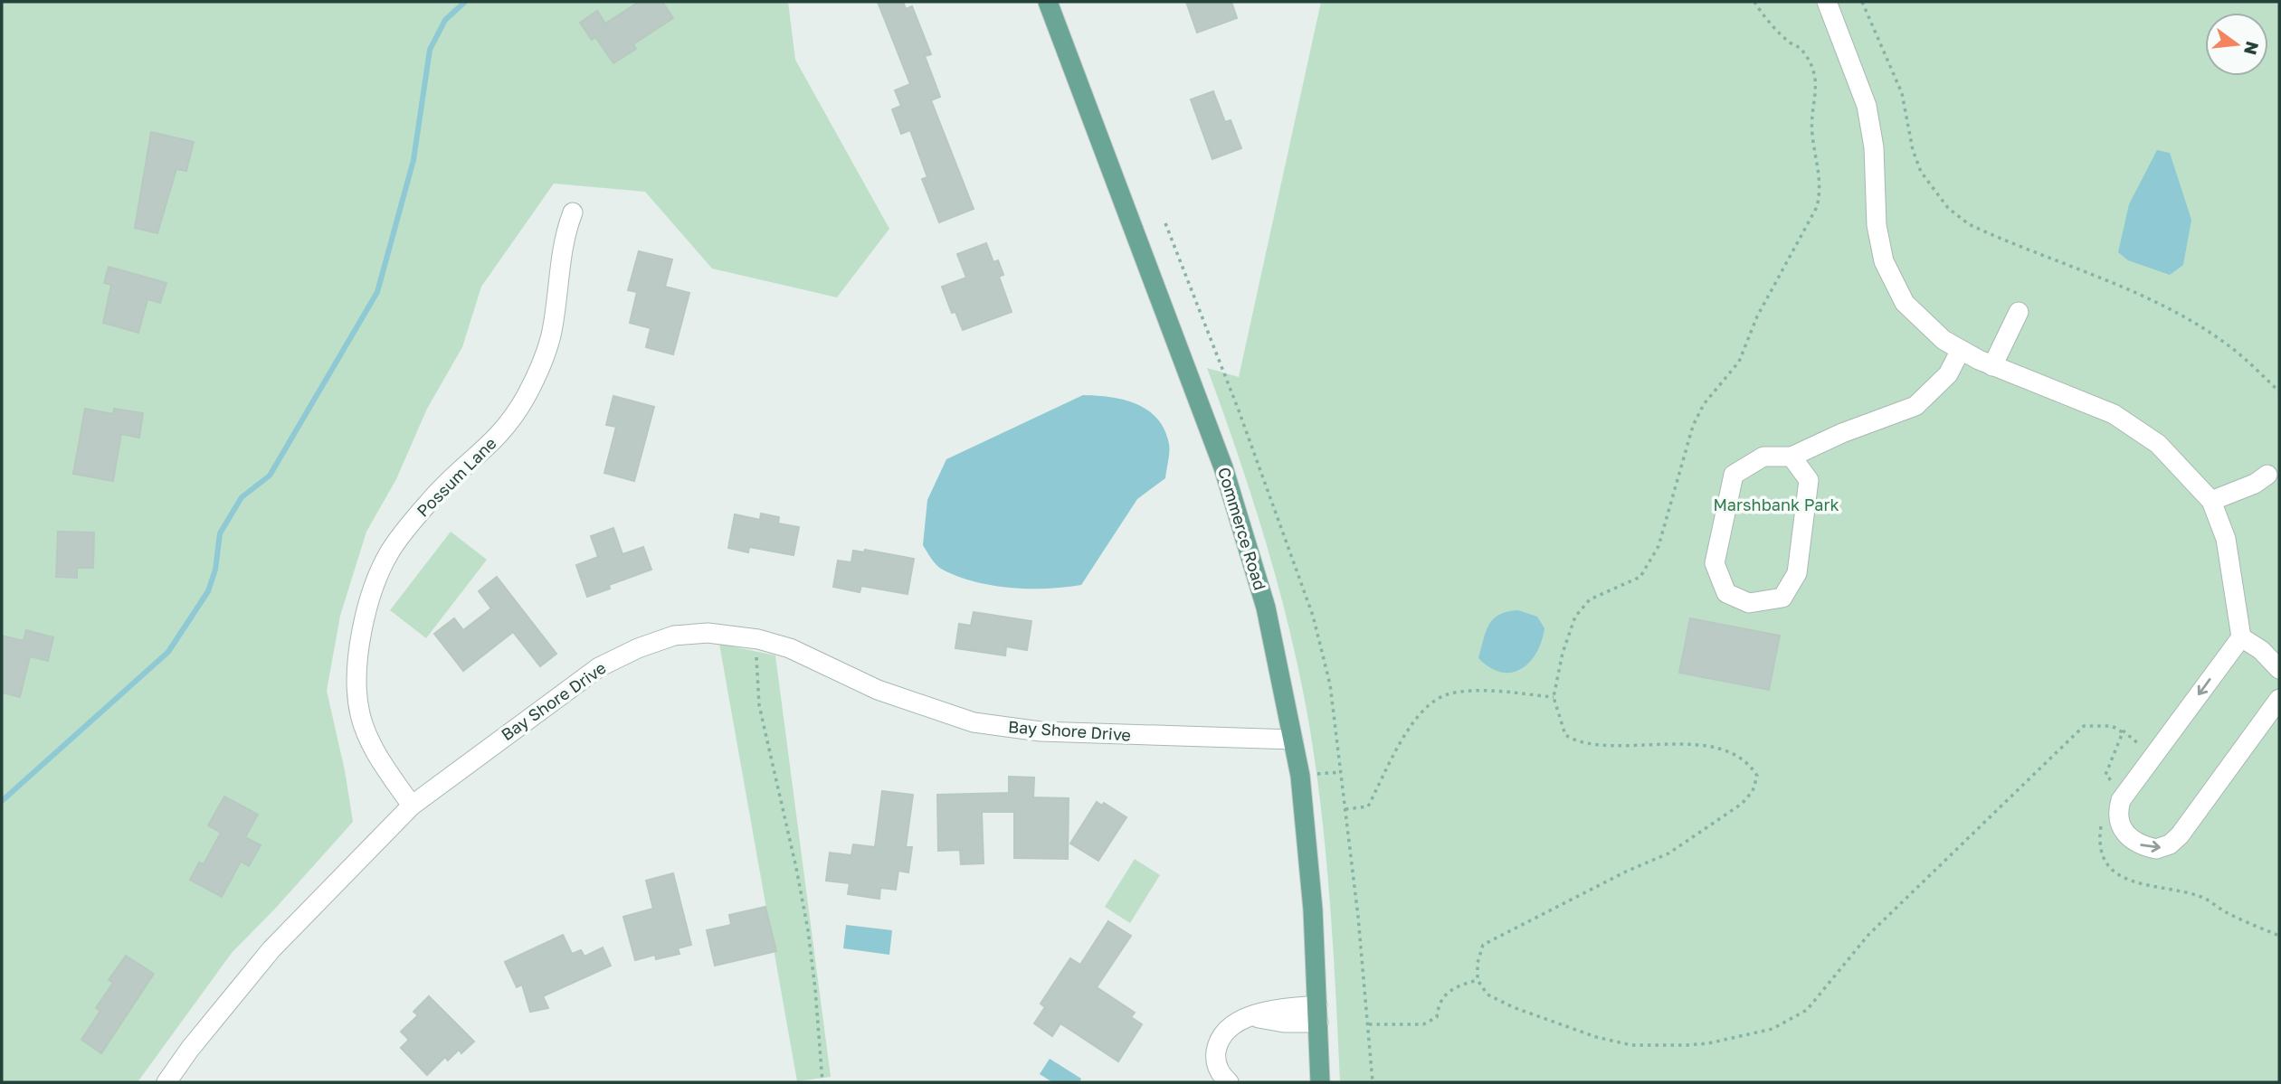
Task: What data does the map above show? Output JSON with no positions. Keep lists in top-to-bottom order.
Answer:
{
  "streets": {
    "main road": ["Commerce Road"],
    "street": ["Possum Lane", "Bay Shore Drive"]
  },
  "crossings": [
    ["Possum Lane", "Bay Shore Drive"],
    ["Commerce Road", "Bay Shore Drive"]
  ],
  "parks": ["Marshbank Park"],
  "north": "right"
}
